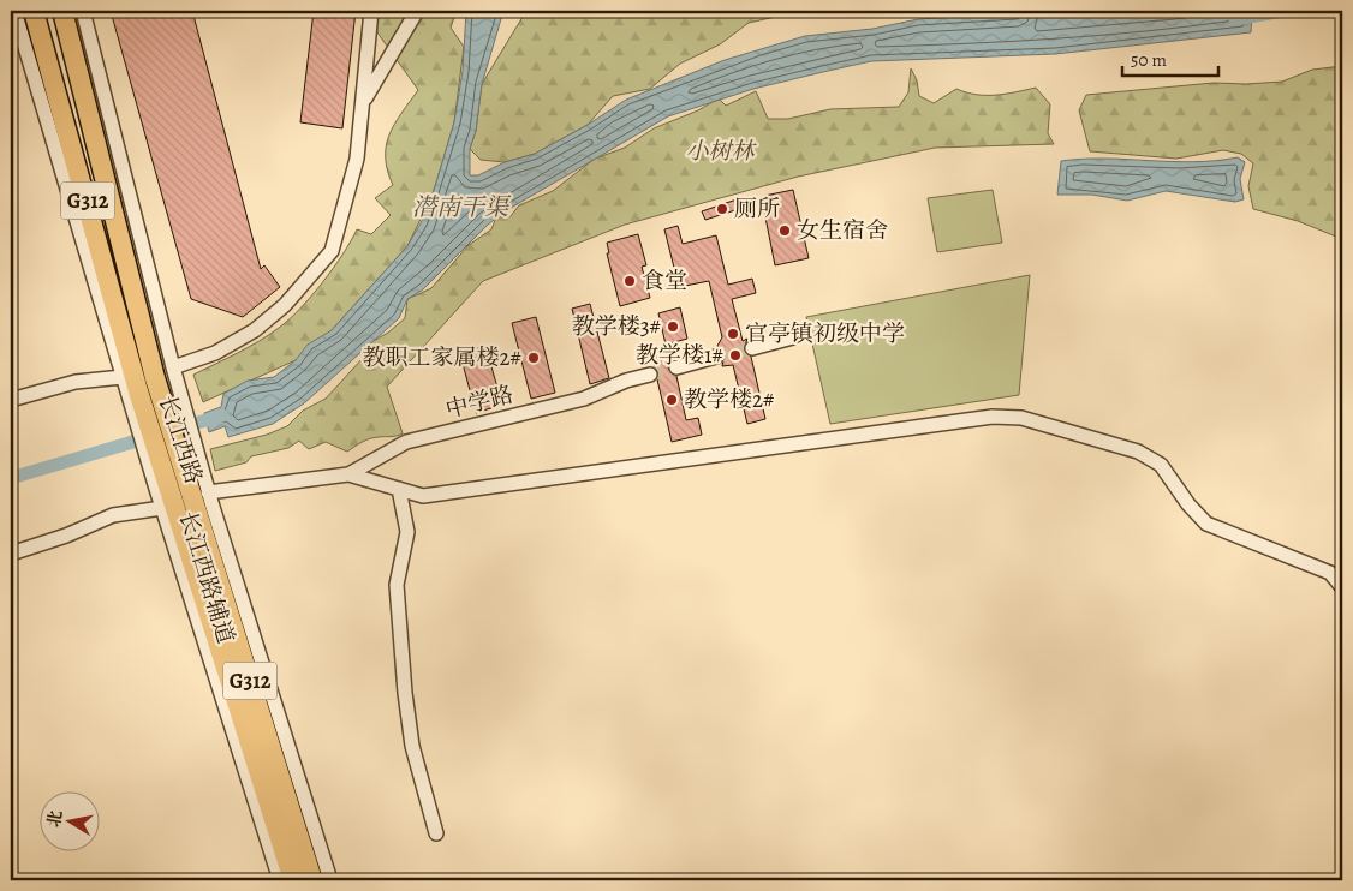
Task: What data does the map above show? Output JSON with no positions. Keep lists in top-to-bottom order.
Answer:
{
  "streets": {
    "highway": ["G312", "长江西路"],
    "street": ["中学路", "长江西路辅道"]
  },
  "crossings": [
    ["长江西路", "长江西路辅道"]
  ],
  "water": ["潜南干渠"],
  "parks": ["小树林"],
  "places": [
    "厕所",
    "女生宿舍",
    "食堂",
    "教学楼3#",
    "官亭镇初级中学",
    "教学楼1#",
    "教职工家属楼2#",
    "教学楼2#"
  ],
  "scale_bar": "50 m",
  "north": "left"
}
